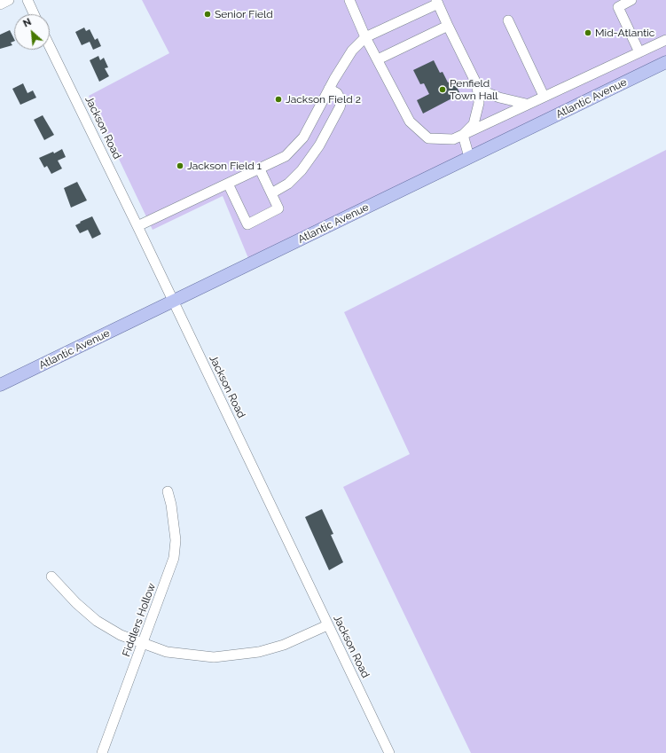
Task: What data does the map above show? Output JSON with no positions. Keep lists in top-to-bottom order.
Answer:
{
  "streets": {
    "main road": ["Atlantic Avenue"],
    "street": ["Jackson Road", "Fiddlers Hollow"]
  },
  "crossings": [
    ["Atlantic Avenue", "Jackson Road"]
  ],
  "places": [
    "Senior Field",
    "Mid-Atlantic",
    "Penfield Town Hall",
    "Jackson Field 2",
    "Jackson Field 1"
  ],
  "north": "top left"
}
